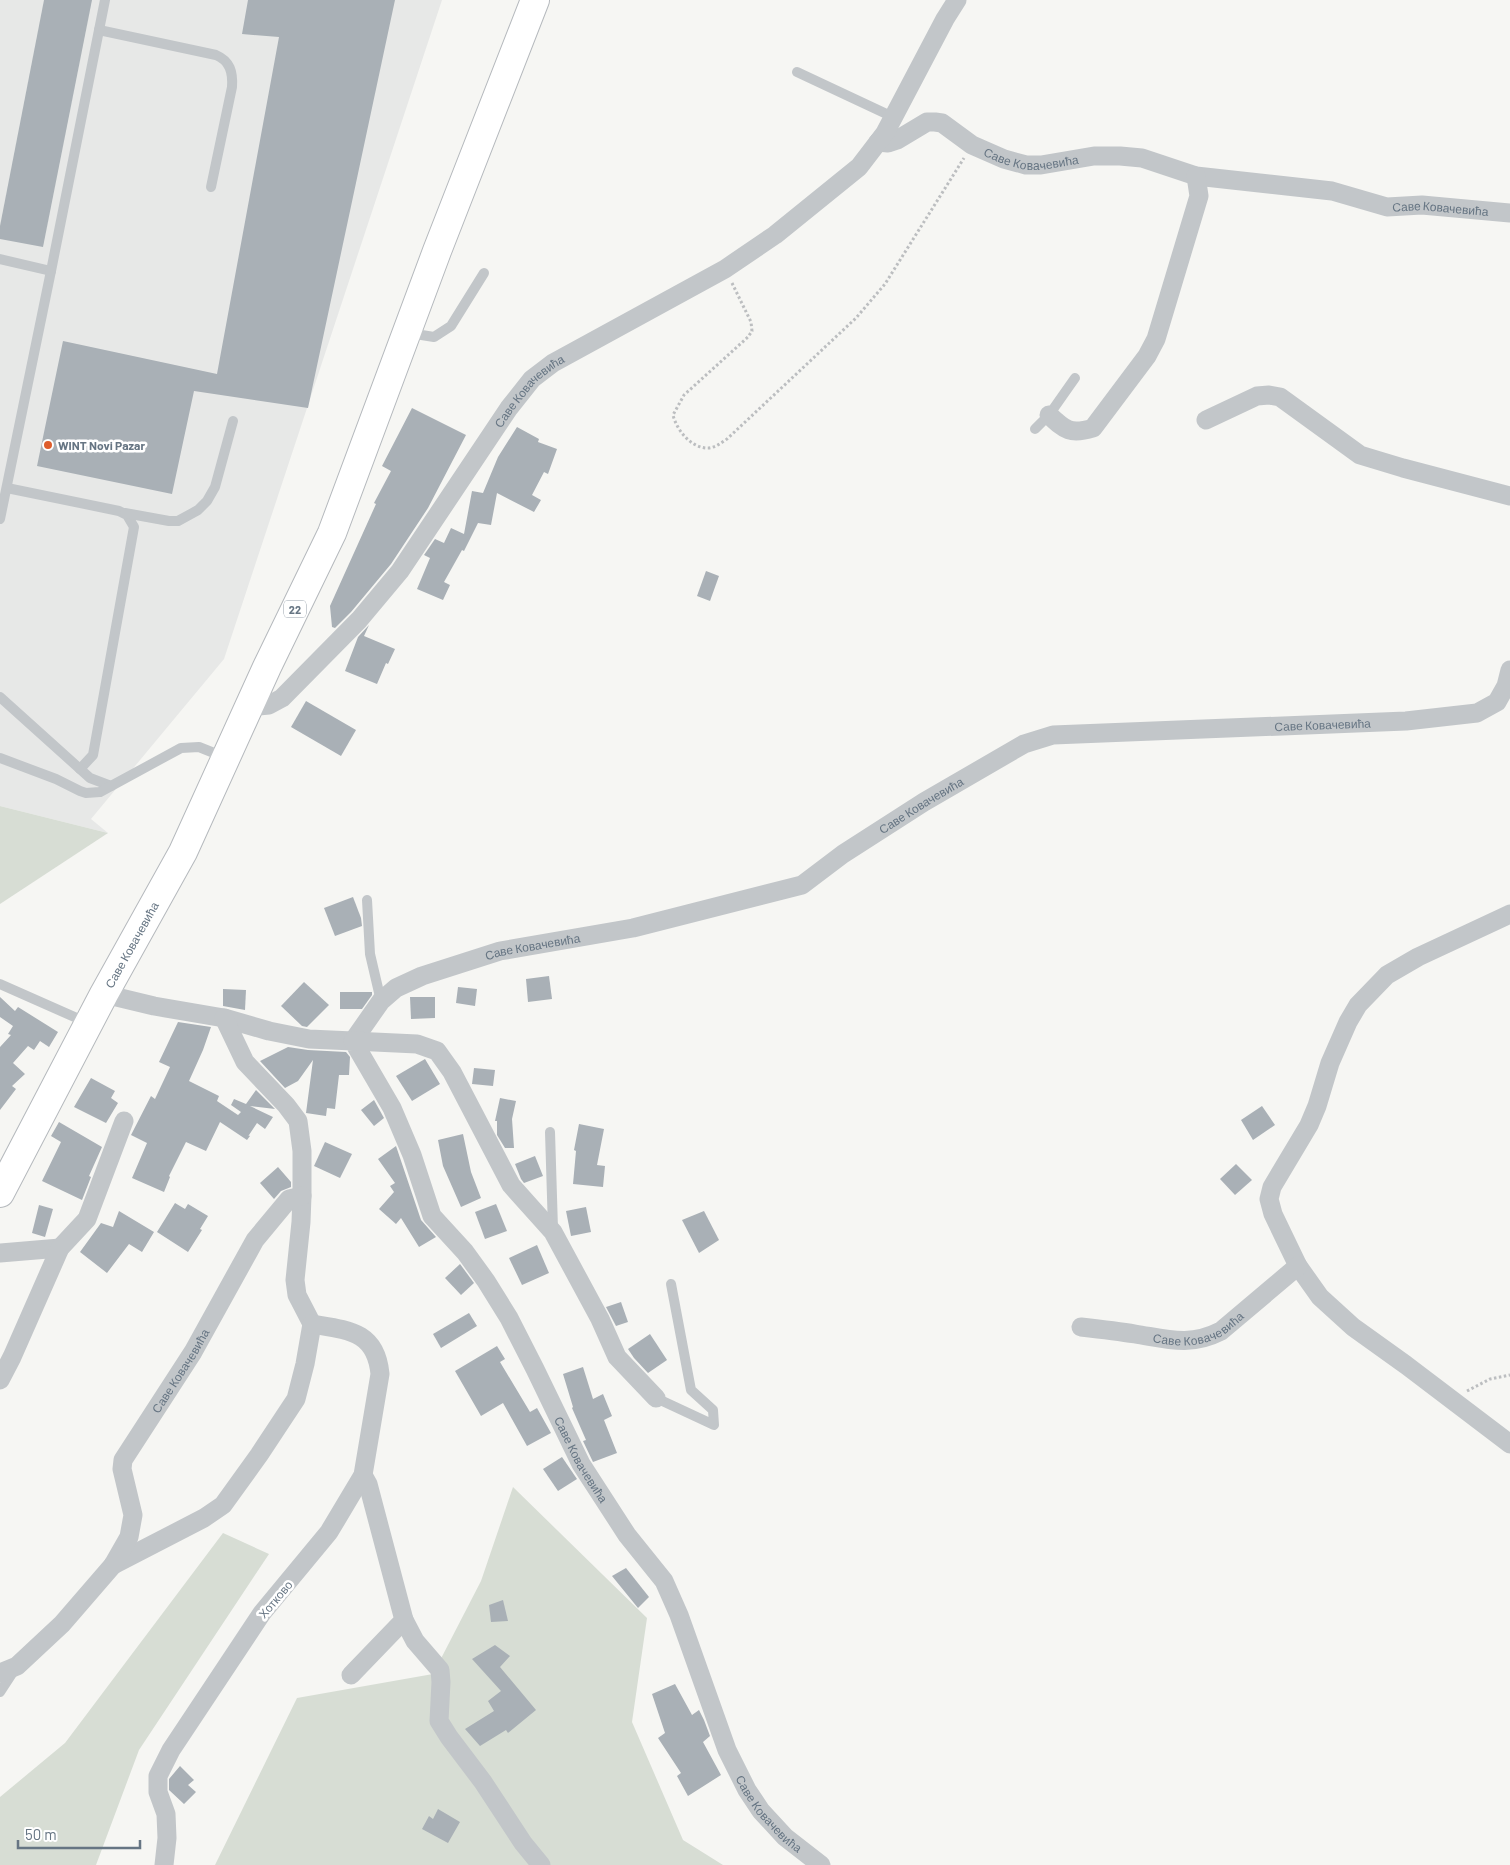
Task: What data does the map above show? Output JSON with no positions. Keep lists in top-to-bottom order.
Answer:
{
  "streets": {
    "main road": ["Саве Ковачевића", "22"],
    "street": ["Хотково"]
  },
  "places": ["WINT Novi Pazar"],
  "scale_bar": "50 m"
}
